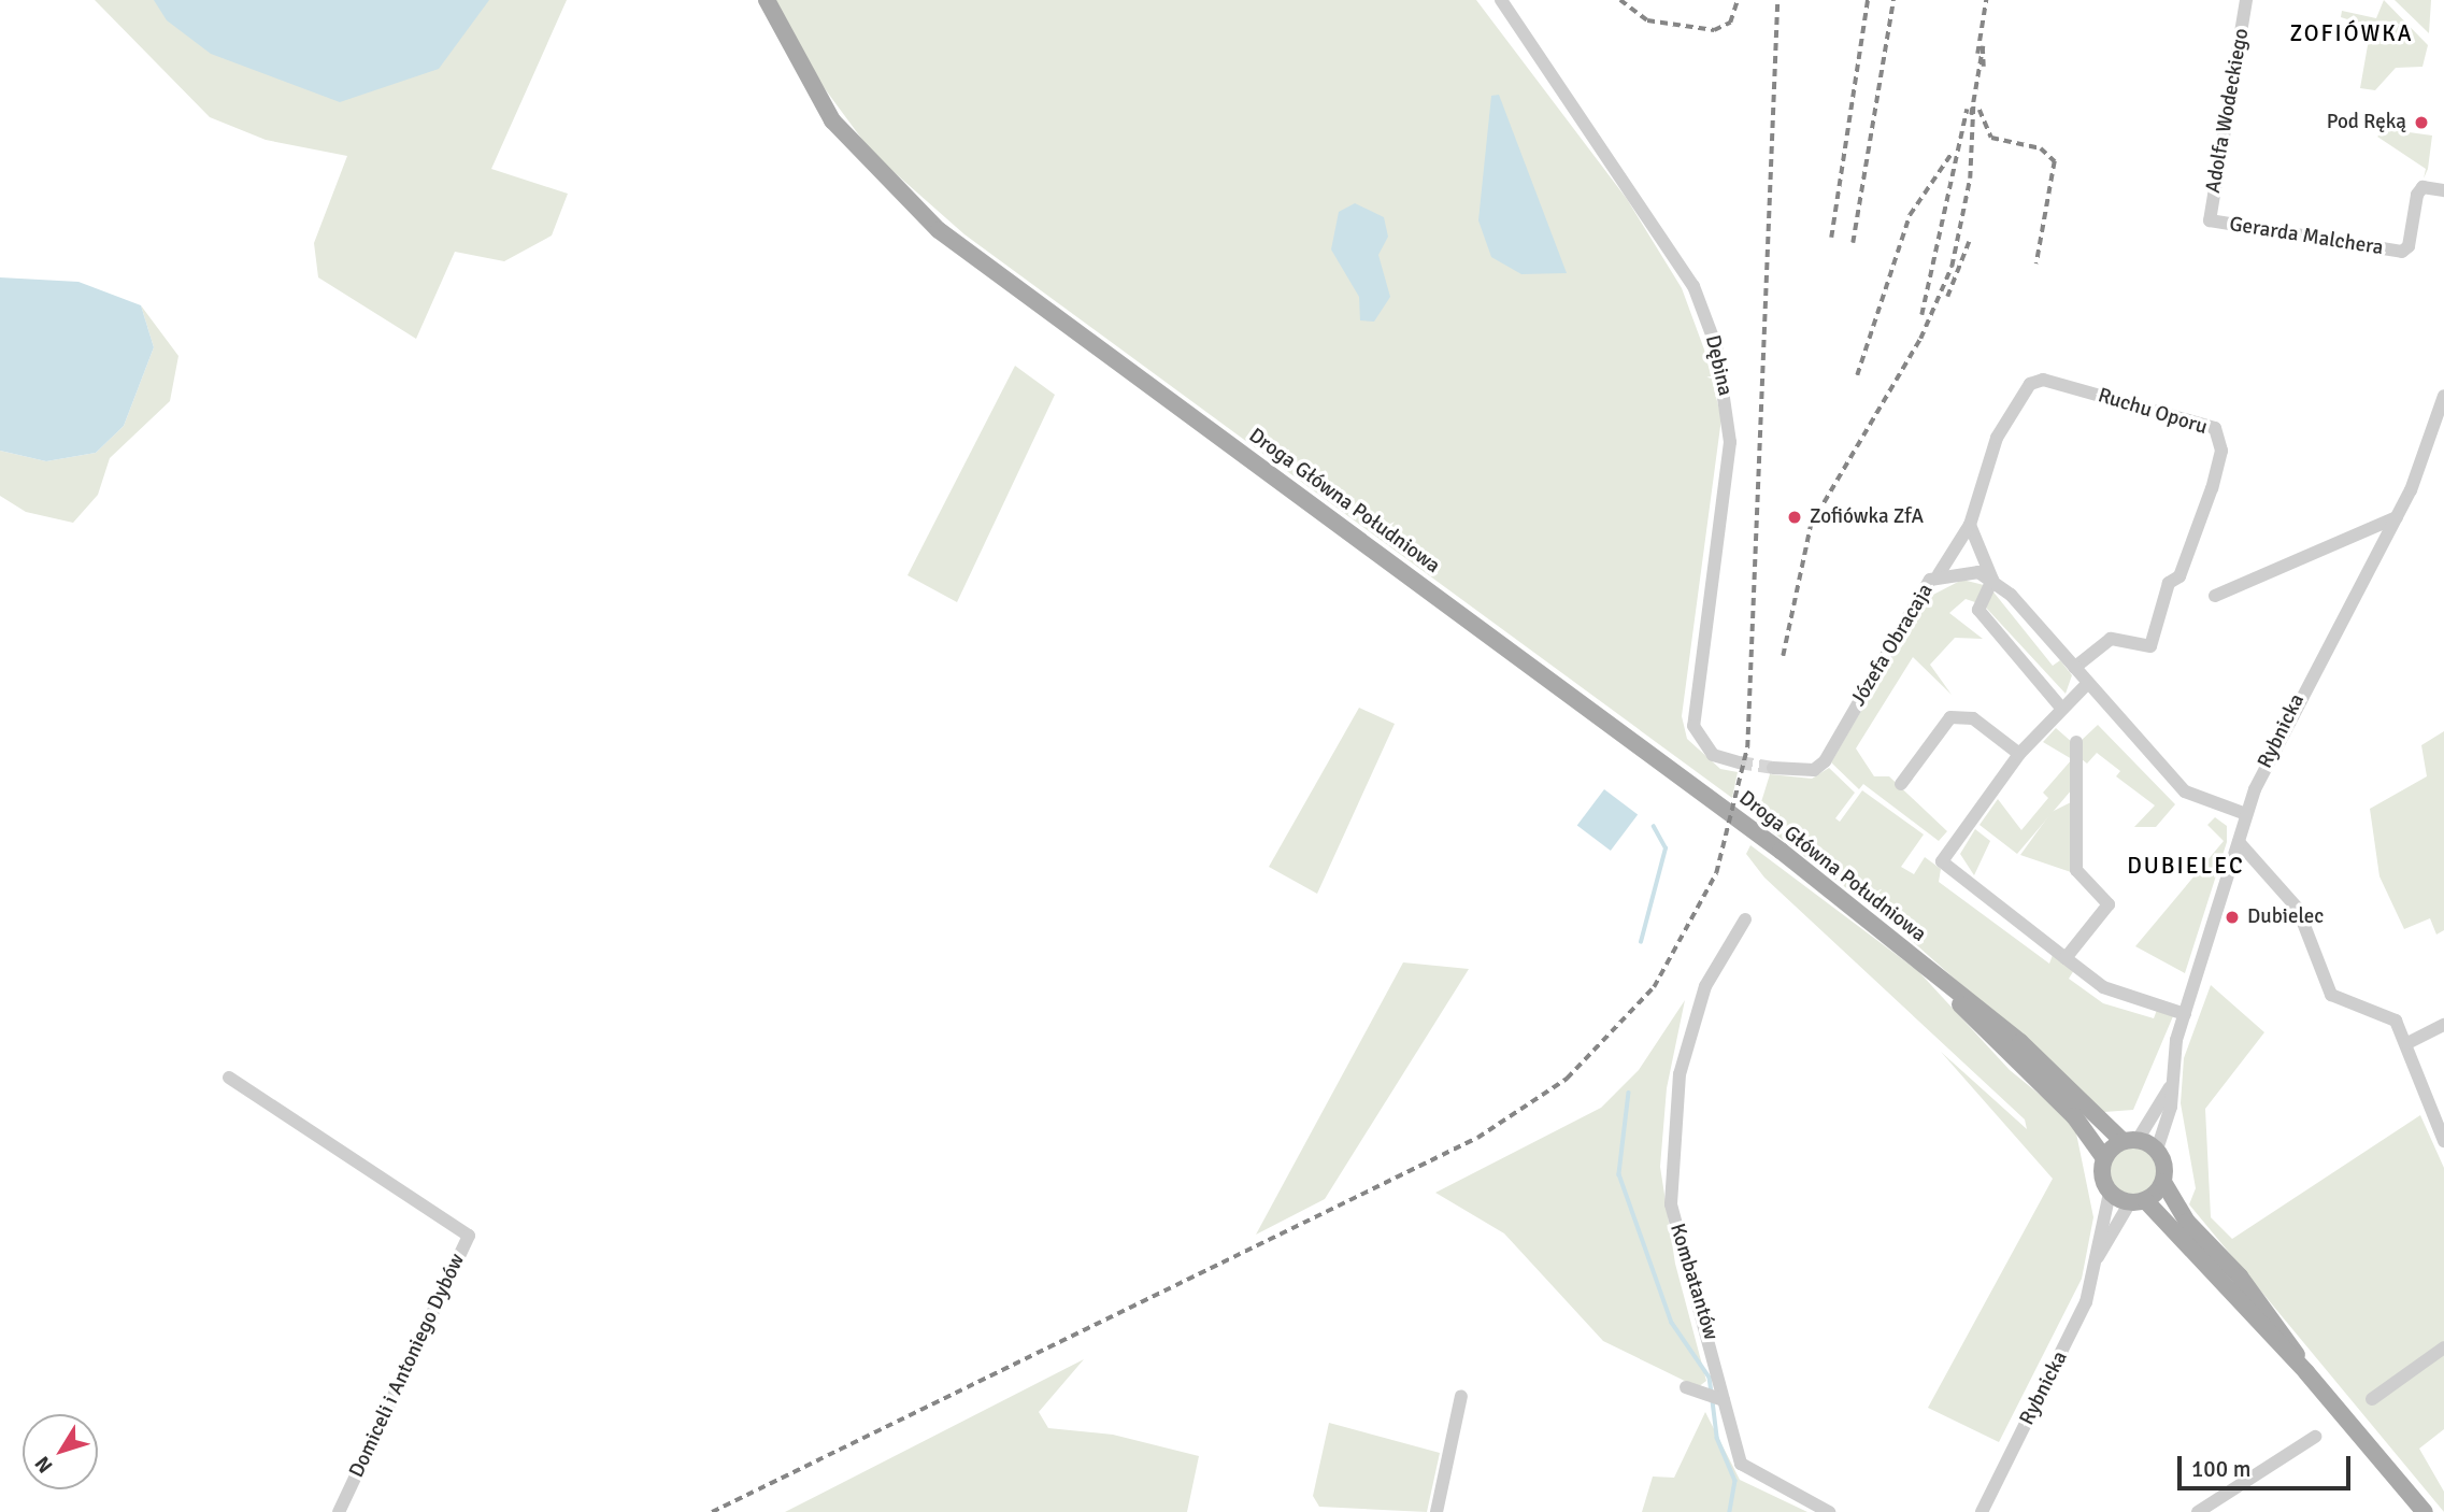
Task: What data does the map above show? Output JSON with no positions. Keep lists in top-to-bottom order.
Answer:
{
  "streets": {
    "main road": ["Droga Główna Południowa"],
    "street": [
      "Adolfa Wodeckiego",
      "Gerarda Malchera",
      "Dębina",
      "Ruchu Oporu",
      "Józefa Obracaja",
      "Rybnicka",
      "Kombatantów",
      "Domiceli i Antoniego Dybów"
    ]
  },
  "crossings": [
    ["Adolfa Wodeckiego", "Gerarda Malchera"],
    ["Ruchu Oporu", "Józefa Obracaja"],
    ["Droga Główna Południowa", "Rybnicka"]
  ],
  "districts": ["ZOFIÓWKA", "DUBIELEC"],
  "places": ["Pod Ręką", "Zofiówka ZfA", "Dubielec"],
  "scale_bar": "100 m",
  "north": "bottom left"
}
